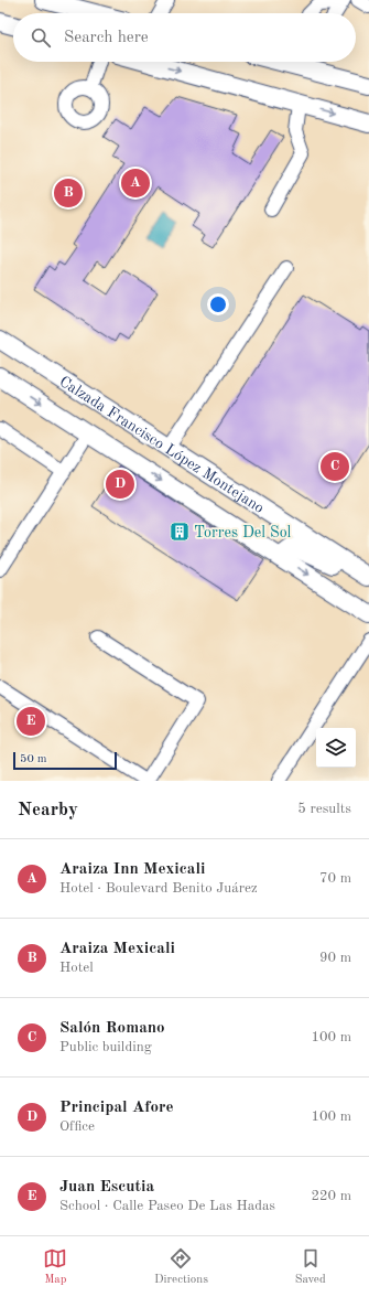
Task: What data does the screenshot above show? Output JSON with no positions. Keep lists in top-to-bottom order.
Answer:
{
  "streets": {
    "main road": ["Calzada Francisco López Montejano"]
  },
  "places": {
    "building": ["Torres Del Sol"]
  },
  "scale_bar": "50 m",
  "page": {
    "search": "Search here",
    "pins": [
      "A",
      "B",
      "C",
      "D",
      "E"
    ],
    "scale": "50 m",
    "heading": ["Nearby", "5 results"],
    "list": [
      {
        "mark": "A",
        "name": "Araiza Inn Mexicali",
        "note": "Hotel · Boulevard Benito Juárez",
        "value": "70 m"
      },
      {
        "mark": "B",
        "name": "Araiza Mexicali",
        "note": "Hotel",
        "value": "90 m"
      },
      {
        "mark": "C",
        "name": "Salón Romano",
        "note": "Public building",
        "value": "100 m"
      },
      {
        "mark": "D",
        "name": "Principal Afore",
        "note": "Office",
        "value": "100 m"
      },
      {
        "mark": "E",
        "name": "Juan Escutia",
        "note": "School · Calle Paseo De Las Hadas",
        "value": "220 m"
      }
    ],
    "nav": ["Map", "Directions", "Saved"]
  }
}
